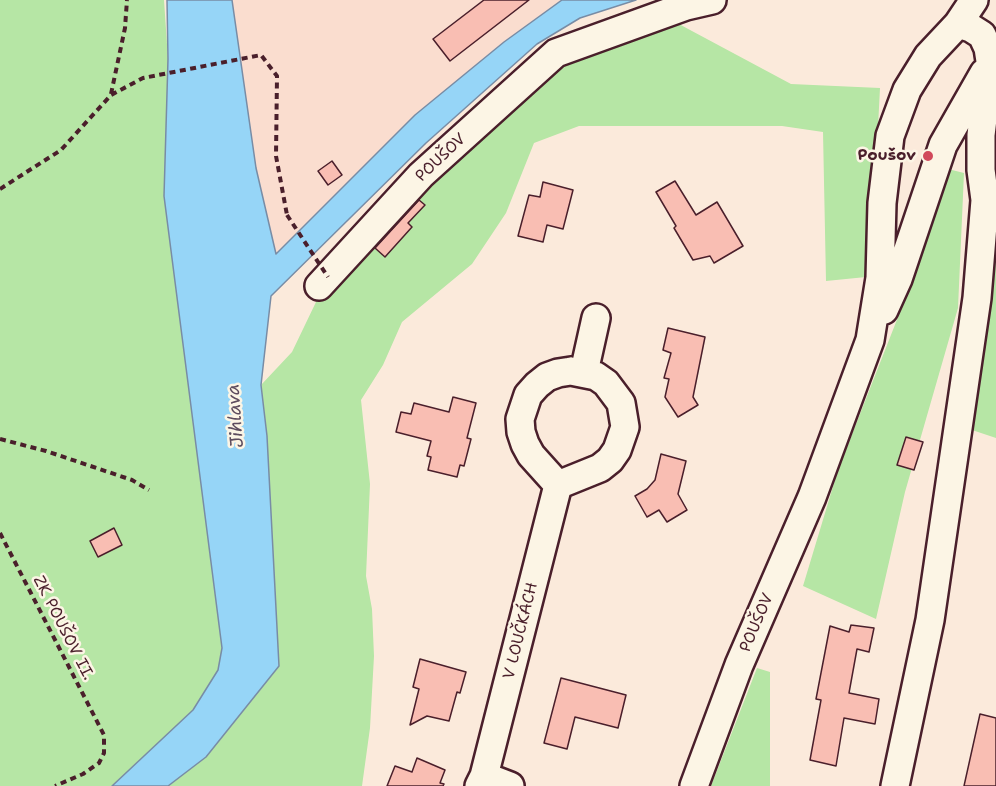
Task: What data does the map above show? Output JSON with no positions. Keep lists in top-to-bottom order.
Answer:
{
  "streets": {
    "street": ["POUŠOV", "V LOUČKÁCH"],
    "path": ["ZK POUŠOV II."]
  },
  "water": ["Jihlava"],
  "places": ["Poušov"]
}
